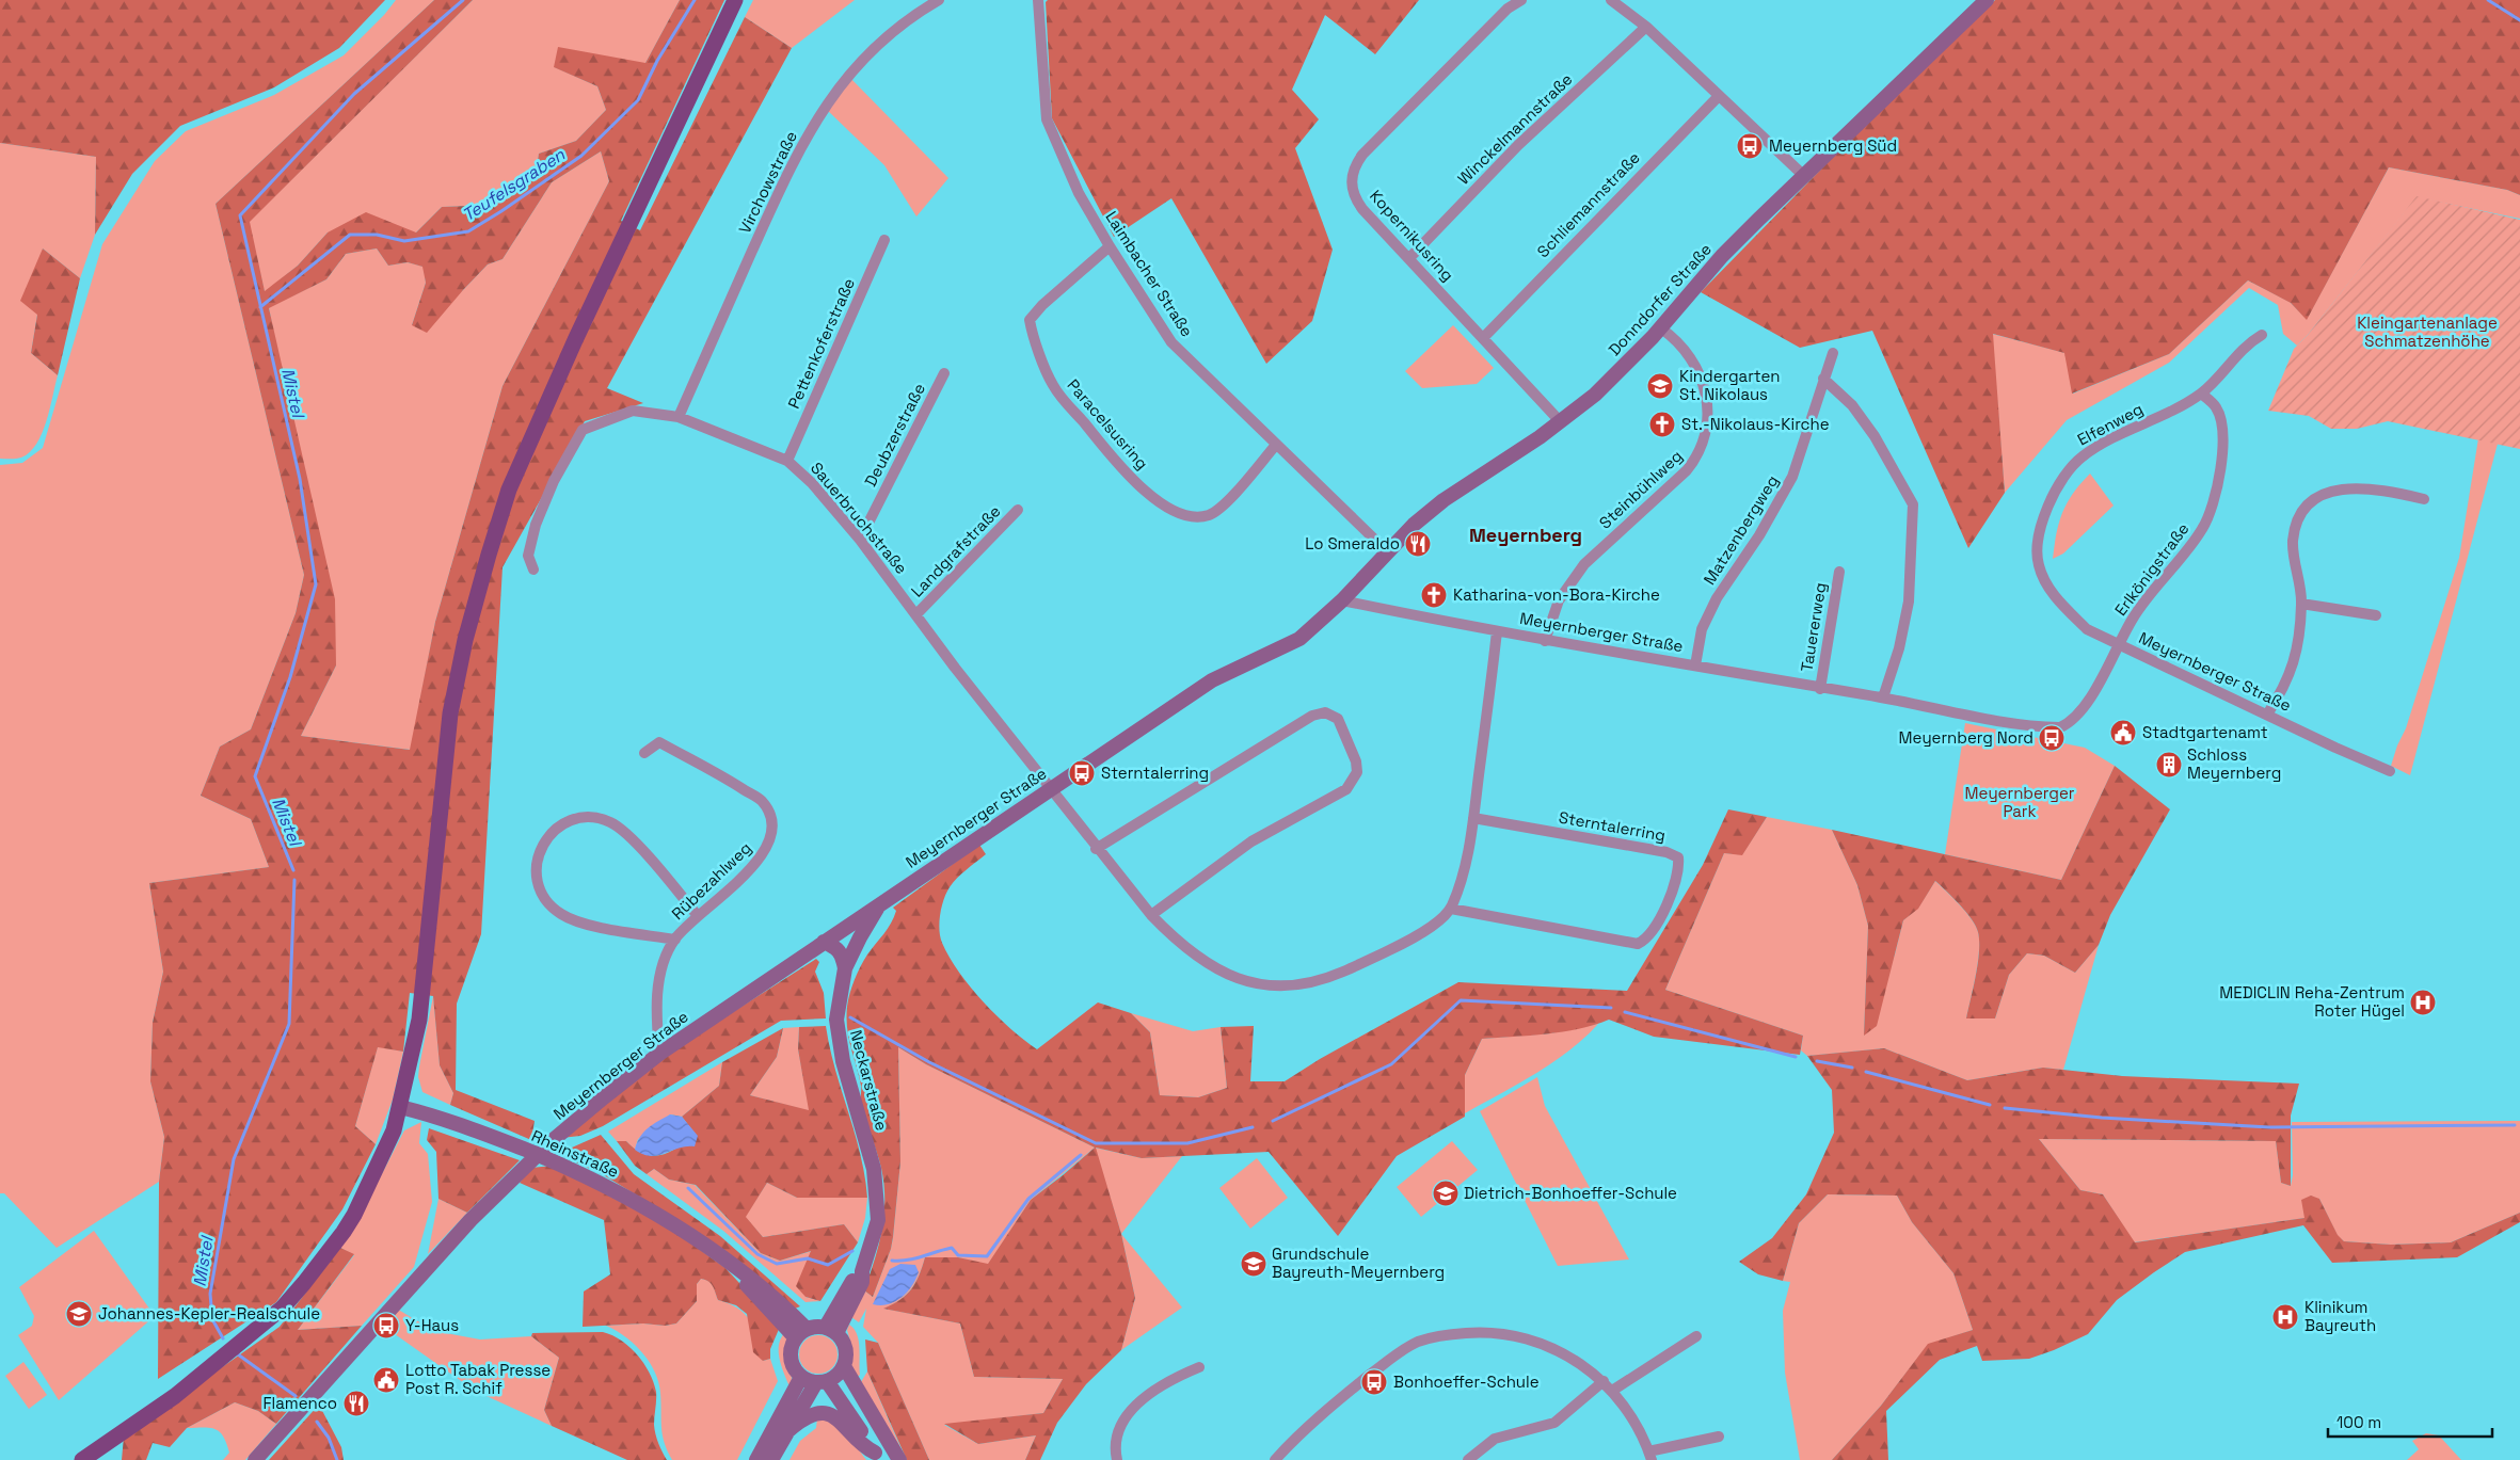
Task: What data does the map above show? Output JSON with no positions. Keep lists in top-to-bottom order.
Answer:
{
  "streets": {
    "street": [
      "Winckelmannstraße",
      "Virchowstraße",
      "Schliemannstraße",
      "Kopernikusring",
      "Laimbacher Straße",
      "Donndorfer Straße",
      "Pettenkoferstraße",
      "Paracelsusring",
      "Elfenweg",
      "Deubzerstraße",
      "Steinbühlweg",
      "Sauerbruchstraße",
      "Matzenbergweg",
      "Landgrafstraße",
      "Erlkönigstraße",
      "Tauererweg",
      "Meyernberger Straße",
      "Sterntalerring",
      "Rübezahlweg",
      "Neckarstraße",
      "Rheinstraße"
    ]
  },
  "crossings": [
    ["Winckelmannstraße", "Kopernikusring"],
    ["Virchowstraße", "Sauerbruchstraße"],
    ["Schliemannstraße", "Kopernikusring"],
    ["Kopernikusring", "Donndorfer Straße"],
    ["Laimbacher Straße", "Donndorfer Straße"],
    ["Laimbacher Straße", "Paracelsusring"],
    ["Donndorfer Straße", "Steinbühlweg"],
    ["Donndorfer Straße", "Meyernberger Straße"],
    ["Pettenkoferstraße", "Sauerbruchstraße"],
    ["Elfenweg", "Erlkönigstraße"],
    ["Elfenweg", "Meyernberger Straße"],
    ["Deubzerstraße", "Sauerbruchstraße"],
    ["Steinbühlweg", "Meyernberger Straße"],
    ["Sauerbruchstraße", "Landgrafstraße"],
    ["Sauerbruchstraße", "Meyernberger Straße"],
    ["Matzenbergweg", "Meyernberger Straße"],
    ["Erlkönigstraße", "Meyernberger Straße"],
    ["Tauererweg", "Meyernberger Straße"],
    ["Meyernberger Straße", "Rübezahlweg"],
    ["Meyernberger Straße", "Neckarstraße"],
    ["Neckarstraße", "Rheinstraße"]
  ],
  "districts": ["Meyernberg"],
  "water": ["Teufelsgraben", "Mistel"],
  "parks": ["Kleingartenanlage Schmatzenhöhe", "Meyernberger Park"],
  "places": {
    "bus stop": [
      "Meyernberg Süd",
      "Meyernberg Nord",
      "Sterntalerring",
      "Y-Haus",
      "Bonhoeffer-Schule"
    ],
    "school or university": [
      "Kindergarten St. Nikolaus",
      "Dietrich-Bonhoeffer-Schule",
      "Grundschule Bayreuth-Meyernberg",
      "Johannes-Kepler-Realschule"
    ],
    "church": ["St.-Nikolaus-Kirche", "Katharina-von-Bora-Kirche"],
    "restaurant": ["Lo Smeraldo", "Flamenco"],
    "public building": ["Stadtgartenamt", "Lotto Tabak Presse Post R. Schif"],
    "building": ["Schloss Meyernberg"],
    "hospital": ["MEDICLIN Reha-Zentrum Roter Hügel", "Klinikum Bayreuth"]
  },
  "scale_bar": "100 m"
}
